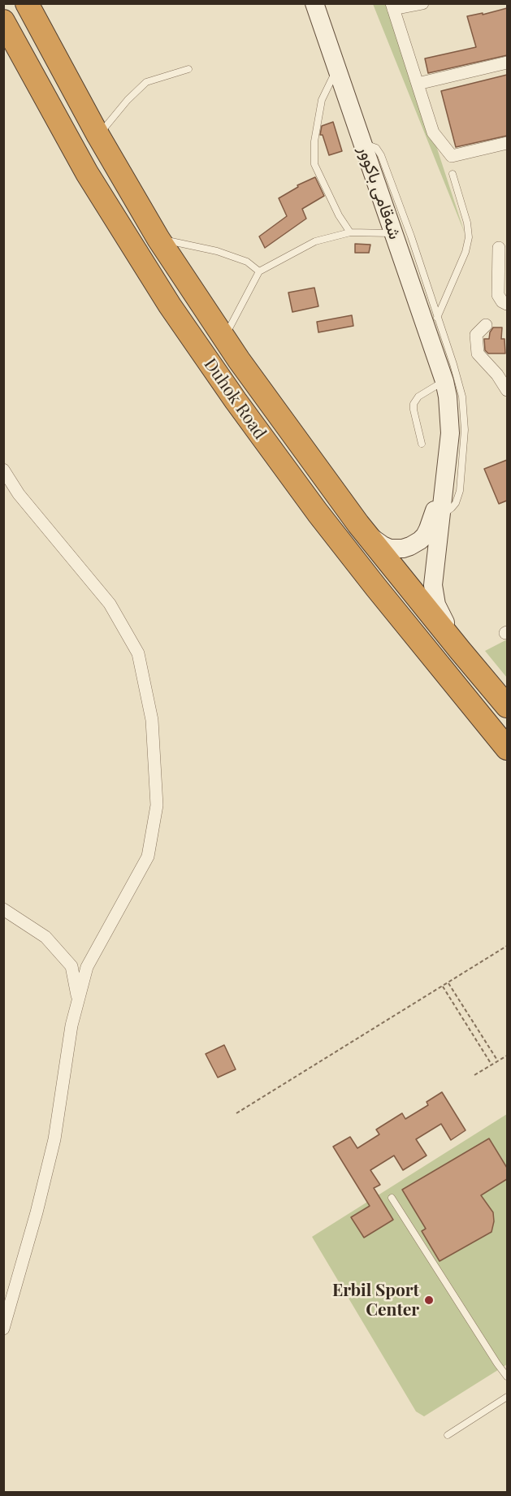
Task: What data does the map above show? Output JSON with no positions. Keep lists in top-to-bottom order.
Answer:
{
  "streets": {
    "highway": ["Duhok Road"],
    "street": ["شەقامی باکوور"]
  },
  "places": ["Erbil Sport Center"]
}
